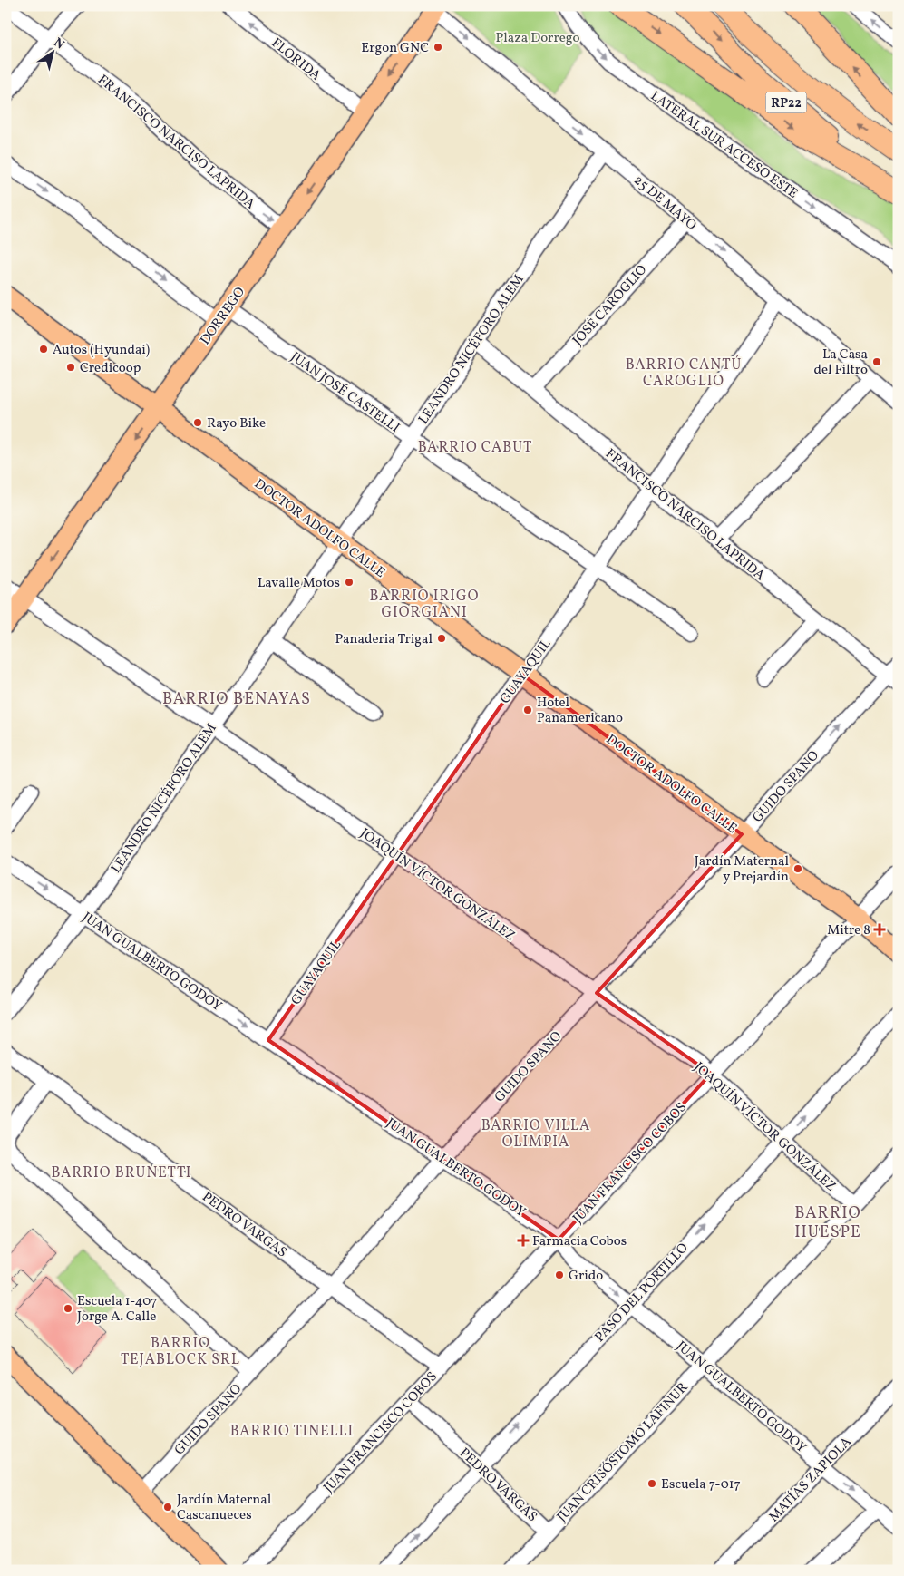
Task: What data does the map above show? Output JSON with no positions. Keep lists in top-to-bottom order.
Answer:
{
  "streets": {
    "highway": ["RP22"],
    "main road": ["DORREGO", "DOCTOR ADOLFO CALLE"],
    "street": [
      "FLORIDA",
      "FRANCISCO NARCISO LAPRIDA",
      "LATERAL SUR ACCESO ESTE",
      "25 DE MAYO",
      "JOSÉ CAROGLIO",
      "LEANDRO NICÉFORO ALEM",
      "JUAN JOSÉ CASTELLI",
      "GUAYAQUIL",
      "GUIDO SPANO",
      "JOAQUÍN VÍCTOR GONZÁLEZ",
      "JUAN GUALBERTO GODOY",
      "JUAN FRANCISCO COBOS",
      "PEDRO VARGAS",
      "PASO DEL PORTILLO",
      "JUAN CRISÓSTOMO LAFINUR",
      "MATÍAS ZAPIOLA"
    ]
  },
  "crossings": [
    ["FLORIDA", "DORREGO"],
    ["FRANCISCO NARCISO LAPRIDA", "JOSÉ CAROGLIO"],
    ["FRANCISCO NARCISO LAPRIDA", "DORREGO"],
    ["FRANCISCO NARCISO LAPRIDA", "LEANDRO NICÉFORO ALEM"],
    ["FRANCISCO NARCISO LAPRIDA", "GUAYAQUIL"],
    ["FRANCISCO NARCISO LAPRIDA", "GUIDO SPANO"],
    ["25 DE MAYO", "JOSÉ CAROGLIO"],
    ["25 DE MAYO", "DORREGO"],
    ["25 DE MAYO", "LEANDRO NICÉFORO ALEM"],
    ["25 DE MAYO", "GUAYAQUIL"],
    ["DORREGO", "JUAN JOSÉ CASTELLI"],
    ["DORREGO", "DOCTOR ADOLFO CALLE"],
    ["DORREGO", "JOAQUÍN VÍCTOR GONZÁLEZ"],
    ["LEANDRO NICÉFORO ALEM", "JUAN JOSÉ CASTELLI"],
    ["LEANDRO NICÉFORO ALEM", "DOCTOR ADOLFO CALLE"],
    ["LEANDRO NICÉFORO ALEM", "JOAQUÍN VÍCTOR GONZÁLEZ"],
    ["LEANDRO NICÉFORO ALEM", "JUAN GUALBERTO GODOY"],
    ["JUAN JOSÉ CASTELLI", "GUAYAQUIL"],
    ["DOCTOR ADOLFO CALLE", "GUAYAQUIL"],
    ["DOCTOR ADOLFO CALLE", "GUIDO SPANO"],
    ["DOCTOR ADOLFO CALLE", "JUAN FRANCISCO COBOS"],
    ["GUAYAQUIL", "JOAQUÍN VÍCTOR GONZÁLEZ"],
    ["GUAYAQUIL", "JUAN GUALBERTO GODOY"],
    ["GUIDO SPANO", "JOAQUÍN VÍCTOR GONZÁLEZ"],
    ["GUIDO SPANO", "JUAN GUALBERTO GODOY"],
    ["GUIDO SPANO", "PEDRO VARGAS"],
    ["JOAQUÍN VÍCTOR GONZÁLEZ", "JUAN FRANCISCO COBOS"],
    ["JOAQUÍN VÍCTOR GONZÁLEZ", "PASO DEL PORTILLO"],
    ["JOAQUÍN VÍCTOR GONZÁLEZ", "JUAN CRISÓSTOMO LAFINUR"],
    ["JUAN GUALBERTO GODOY", "JUAN FRANCISCO COBOS"],
    ["JUAN GUALBERTO GODOY", "PASO DEL PORTILLO"],
    ["JUAN GUALBERTO GODOY", "JUAN CRISÓSTOMO LAFINUR"],
    ["JUAN GUALBERTO GODOY", "MATÍAS ZAPIOLA"],
    ["JUAN FRANCISCO COBOS", "PEDRO VARGAS"],
    ["PEDRO VARGAS", "PASO DEL PORTILLO"],
    ["PEDRO VARGAS", "JUAN CRISÓSTOMO LAFINUR"]
  ],
  "one_way": [
    "FLORIDA",
    "LATERAL SUR ACCESO ESTE",
    "25 DE MAYO",
    "DORREGO",
    "JUAN GUALBERTO GODOY",
    "PASO DEL PORTILLO"
  ],
  "districts": [
    "BARRIO CANTÚ CAROGLIO",
    "BARRIO CABUT",
    "BARRIO IRIGO GIORGIANI",
    "BARRIO BENAYAS",
    "BARRIO VILLA OLIMPIA",
    "BARRIO BRUNETTI",
    "BARRIO HUESPE",
    "BARRIO TEJABLOCK SRL",
    "BARRIO TINELLI"
  ],
  "parks": ["Plaza Dorrego"],
  "places": {
    "other": [
      "Ergon GNC",
      "Autos (Hyundai)",
      "La Casa del Filtro",
      "Credicoop",
      "Rayo Bike",
      "Lavalle Motos",
      "Panaderia Trigal",
      "Hotel Panamericano",
      "Jardín Maternal y Prejardín",
      "Grido",
      "Escuela 1-407 Jorge A. Calle",
      "Escuela 7-017",
      "Jardín Maternal Cascanueces"
    ],
    "health": ["Mitre 8", "Farmacia Cobos"]
  },
  "north": "top right"
}
